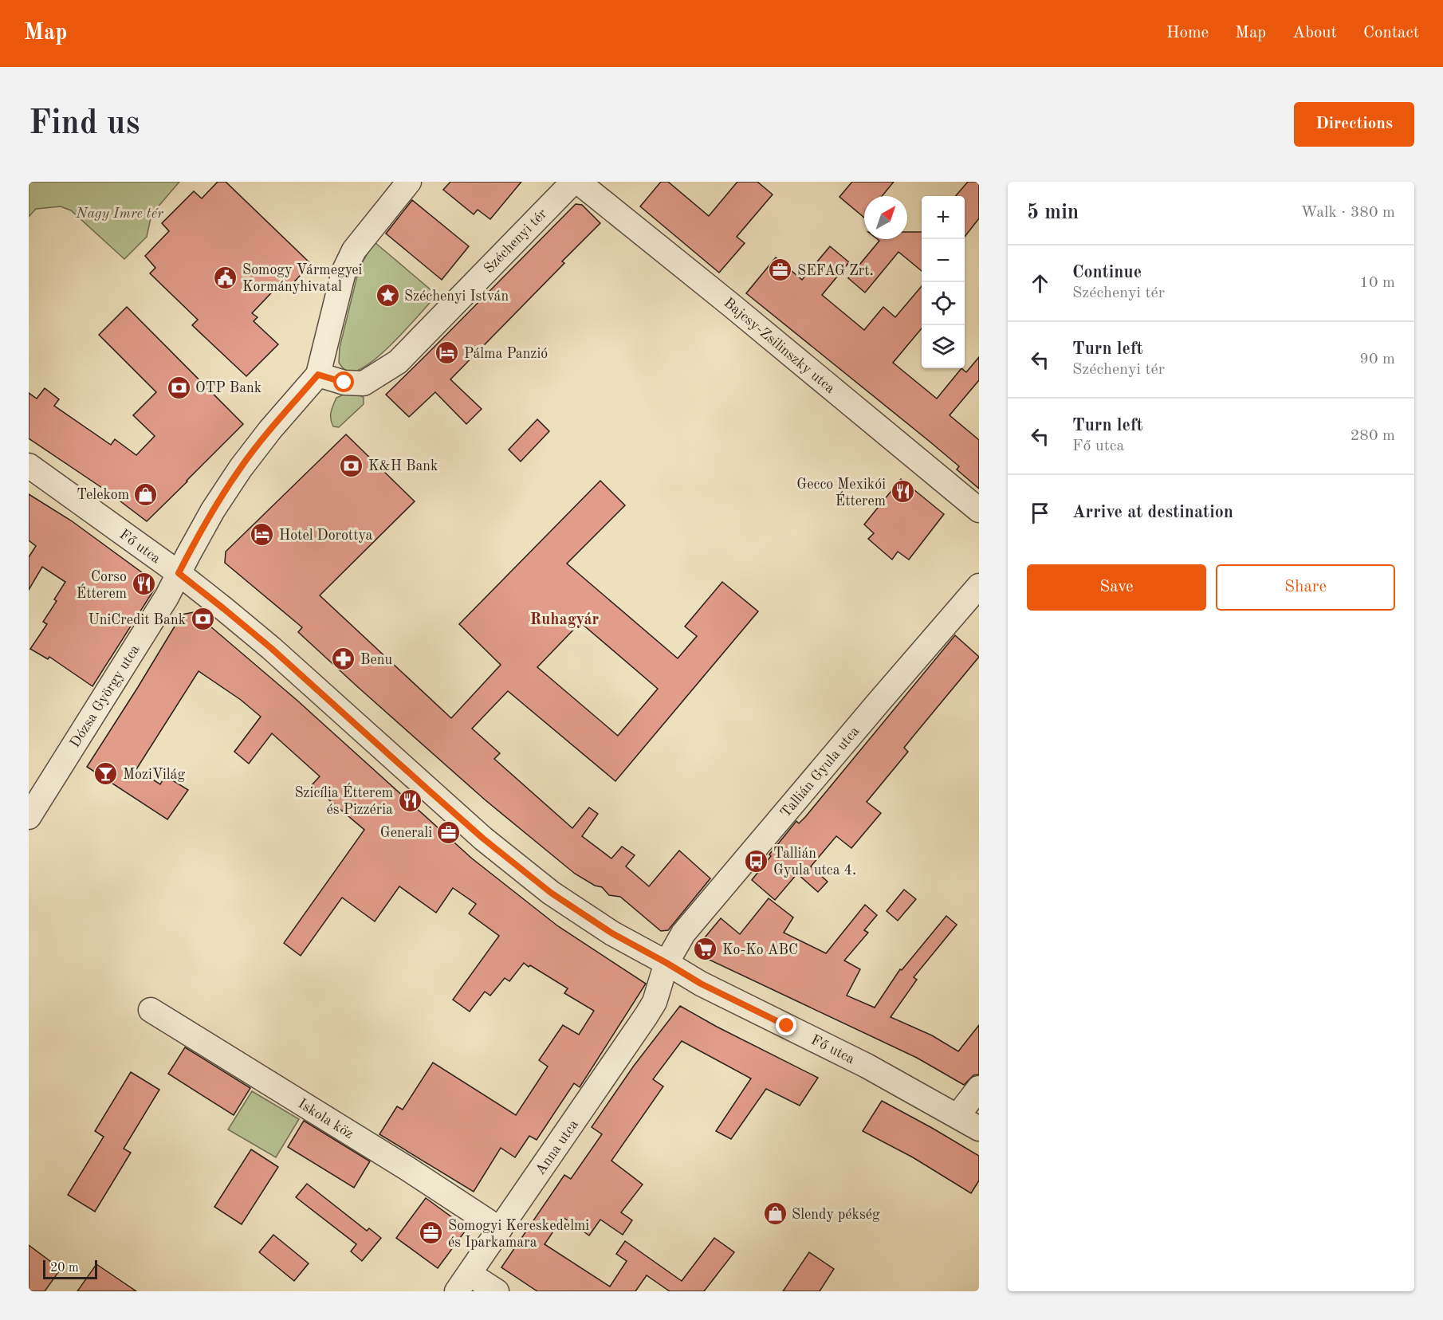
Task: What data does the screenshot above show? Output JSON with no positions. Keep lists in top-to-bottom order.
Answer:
{
  "streets": {
    "street": [
      "Széchenyi tér",
      "Bajcsy-Zsilinszky utca",
      "Fő utca",
      "Dózsa György utca",
      "Tallián Gyula utca",
      "Iskola köz",
      "Anna utca"
    ]
  },
  "crossings": [
    ["Fő utca", "Dózsa György utca"],
    ["Fő utca", "Tallián Gyula utca"],
    ["Fő utca", "Anna utca"],
    ["Tallián Gyula utca", "Anna utca"],
    ["Iskola köz", "Anna utca"]
  ],
  "districts": ["Ruhagyár"],
  "parks": ["Nagy Imre tér"],
  "places": {
    "office": ["SEFAG Zrt.", "Generali", "Somogyi Kereskedelmi és Iparkamara"],
    "public building": ["Somogy Vármegyei Kormányhivatal"],
    "place": ["Széchenyi István"],
    "hotel": ["Pálma Panzió", "Hotel Dorottya"],
    "bank": ["OTP Bank", "K&H Bank", "UniCredit Bank"],
    "restaurant": ["Gecco Mexikói Étterem", "Corso Étterem", "Szicília Étterem és Pizzéria"],
    "shop": ["Telekom", "Slendy pékség"],
    "pharmacy": ["Benu"],
    "bar": ["MoziVilág"],
    "bus stop": ["Tallián Gyula utca 4."],
    "supermarket": ["Ko-Ko ABC"]
  },
  "scale_bar": "20 m",
  "north": "top right",
  "page": {
    "header": "Map",
    "nav": [
      "Home",
      "Map",
      "About",
      "Contact"
    ],
    "buttons": [
      "Directions",
      ["Save", "Share"]
    ],
    "title": "Find us",
    "heading": ["5 min", "Walk · 380 m"],
    "map_buttons": ["+", "−"],
    "list": [
      ["Continue", "Széchenyi tér", "10 m"],
      ["Turn left", "Széchenyi tér", "90 m"],
      ["Turn left", "Fő utca", "280 m"],
      "Arrive at destination"
    ],
    "scale": "20 m"
  }
}
